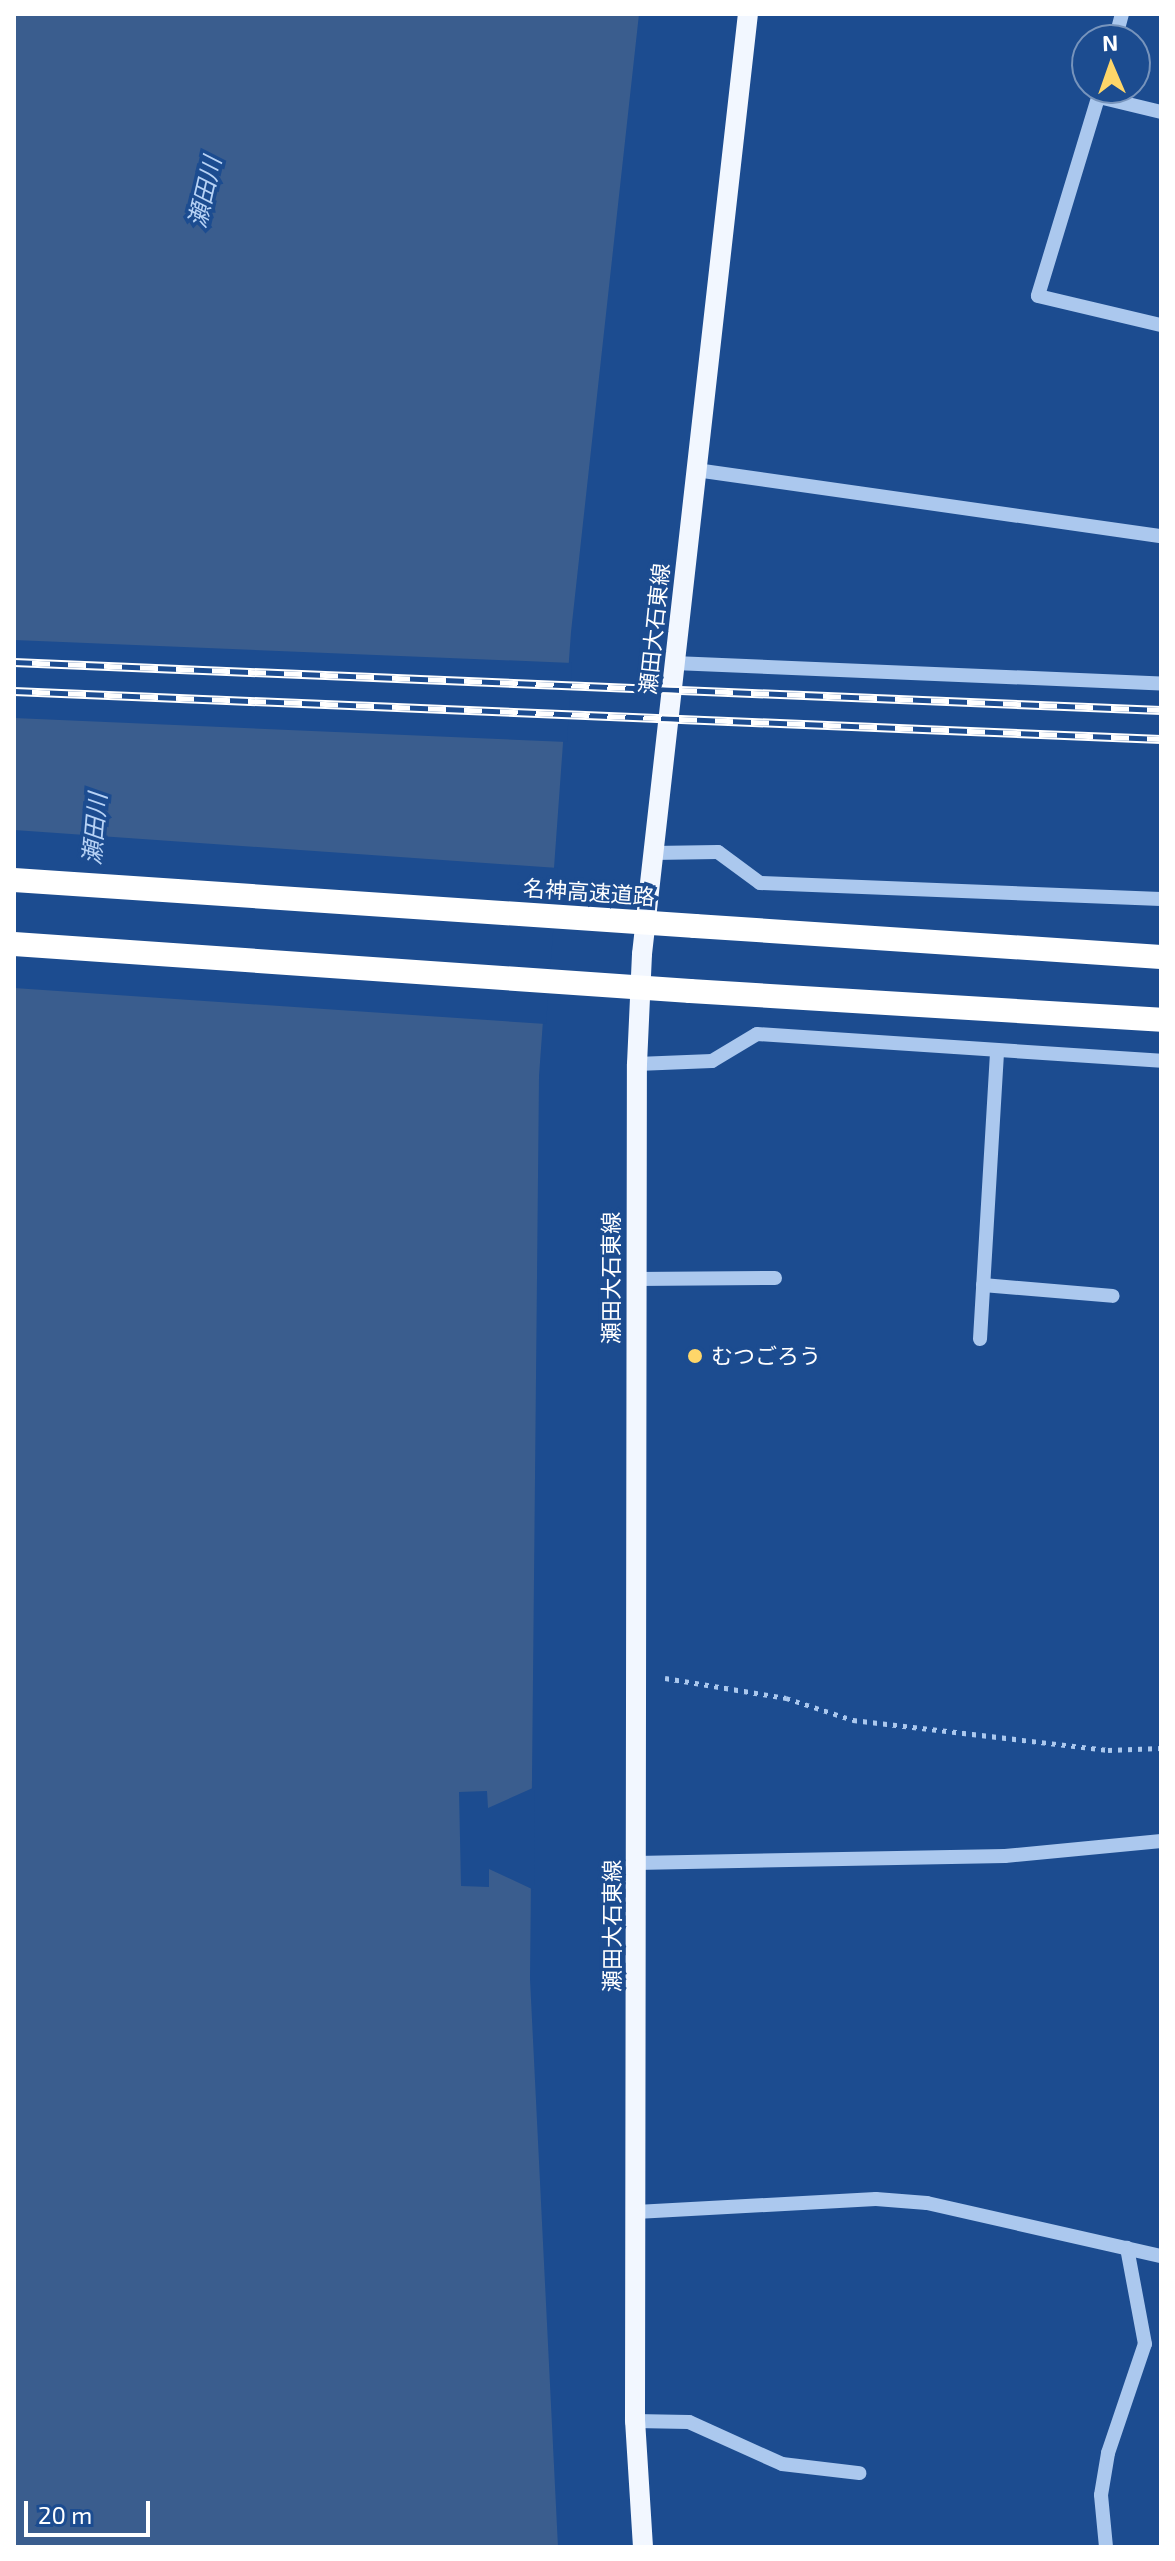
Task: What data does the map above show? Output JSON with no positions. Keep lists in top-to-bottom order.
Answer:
{
  "streets": {
    "highway": ["名神高速道路"],
    "main road": ["瀬田大石東線"]
  },
  "water": ["瀬田川"],
  "places": ["むつごろう"],
  "scale_bar": "20 m",
  "north": "top"
}
